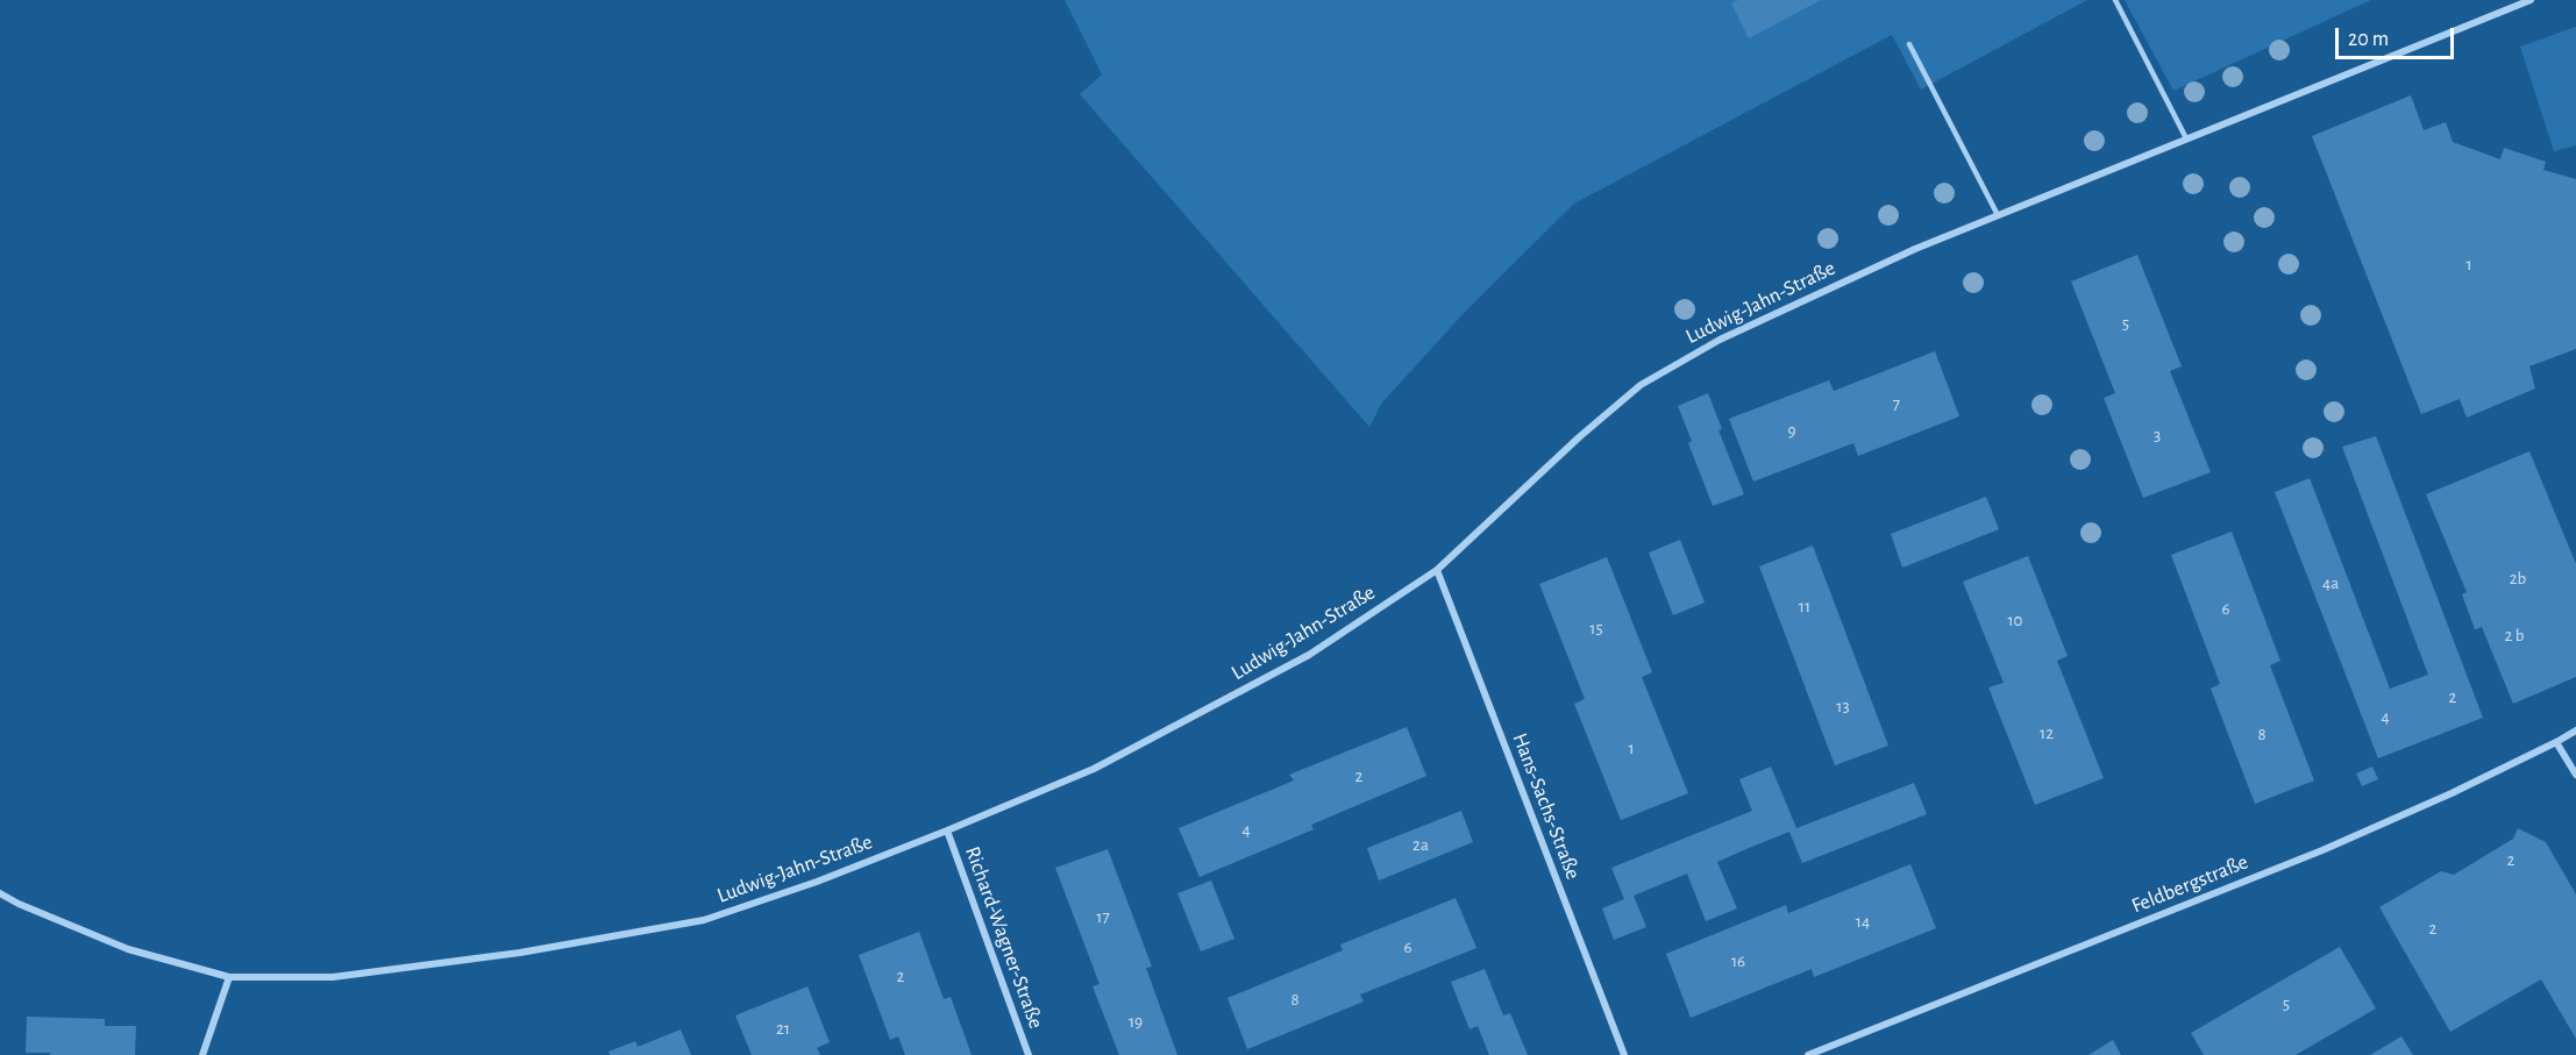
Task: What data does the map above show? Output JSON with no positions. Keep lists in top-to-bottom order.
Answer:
{
  "streets": {
    "street": [
      "Ludwig-Jahn-Straße",
      "Hans-Sachs-Straße",
      "Feldbergstraße",
      "Richard-Wagner-Straße"
    ]
  },
  "crossings": [
    ["Ludwig-Jahn-Straße", "Hans-Sachs-Straße"],
    ["Ludwig-Jahn-Straße", "Richard-Wagner-Straße"]
  ],
  "house_numbers": [
    "1",
    "5",
    "7",
    "9",
    "3",
    "2b",
    "4a",
    "11",
    "6",
    "10",
    "15",
    "2 b",
    "2",
    "13",
    "4",
    "12",
    "8",
    "1",
    "2",
    "4",
    "2a",
    "2",
    "17",
    "14",
    "2",
    "6",
    "16",
    "2",
    "8",
    "5",
    "19",
    "21"
  ],
  "scale_bar": "20 m"
}
